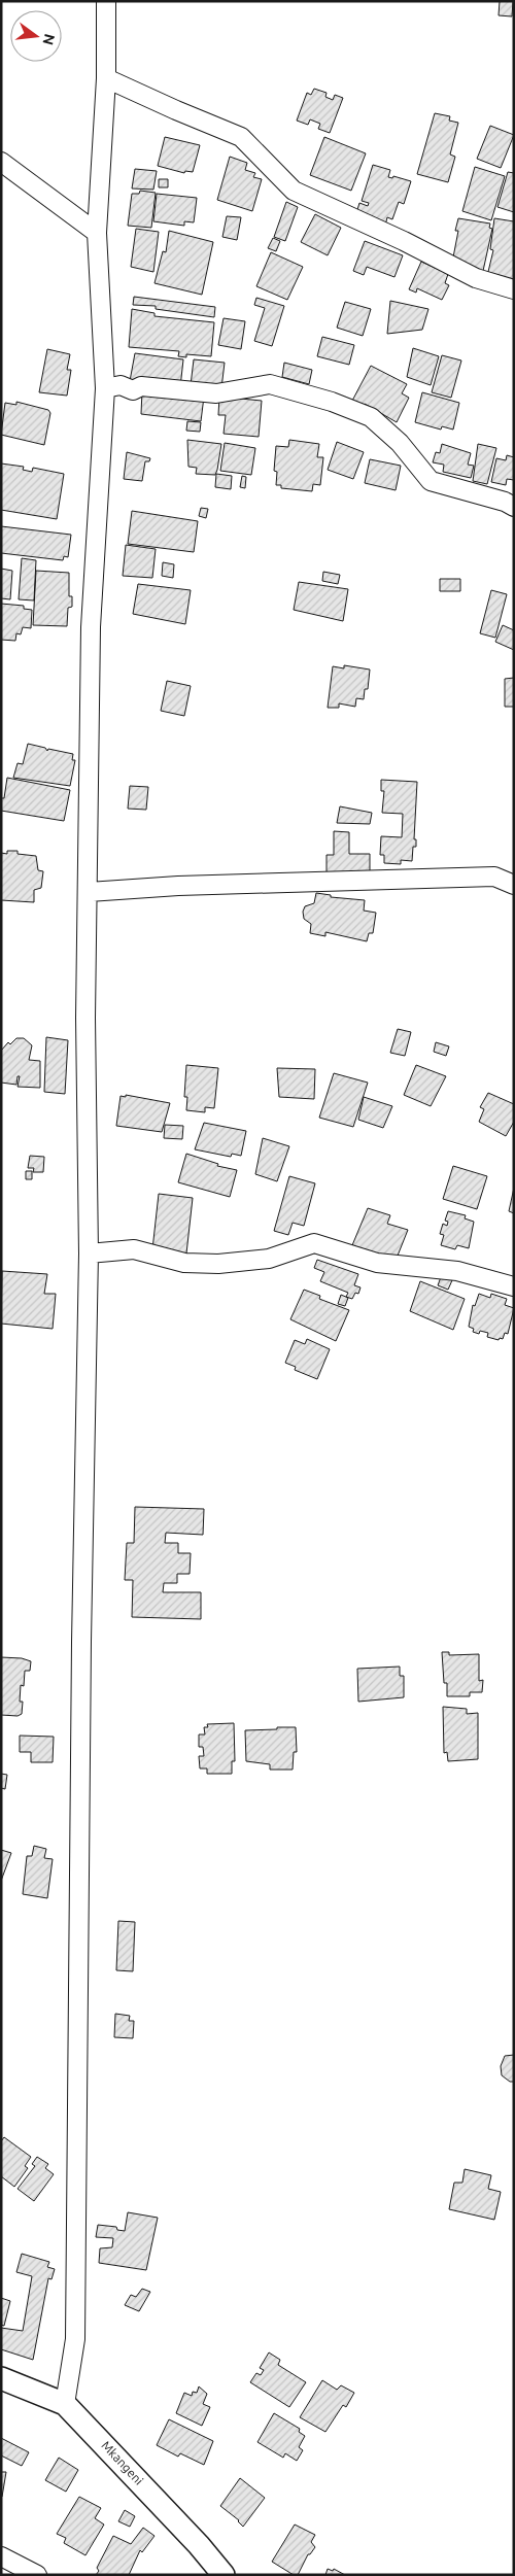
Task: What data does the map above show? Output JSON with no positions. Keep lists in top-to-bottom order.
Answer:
{
  "streets": {
    "street": ["Mkangeni"]
  },
  "north": "right"
}
